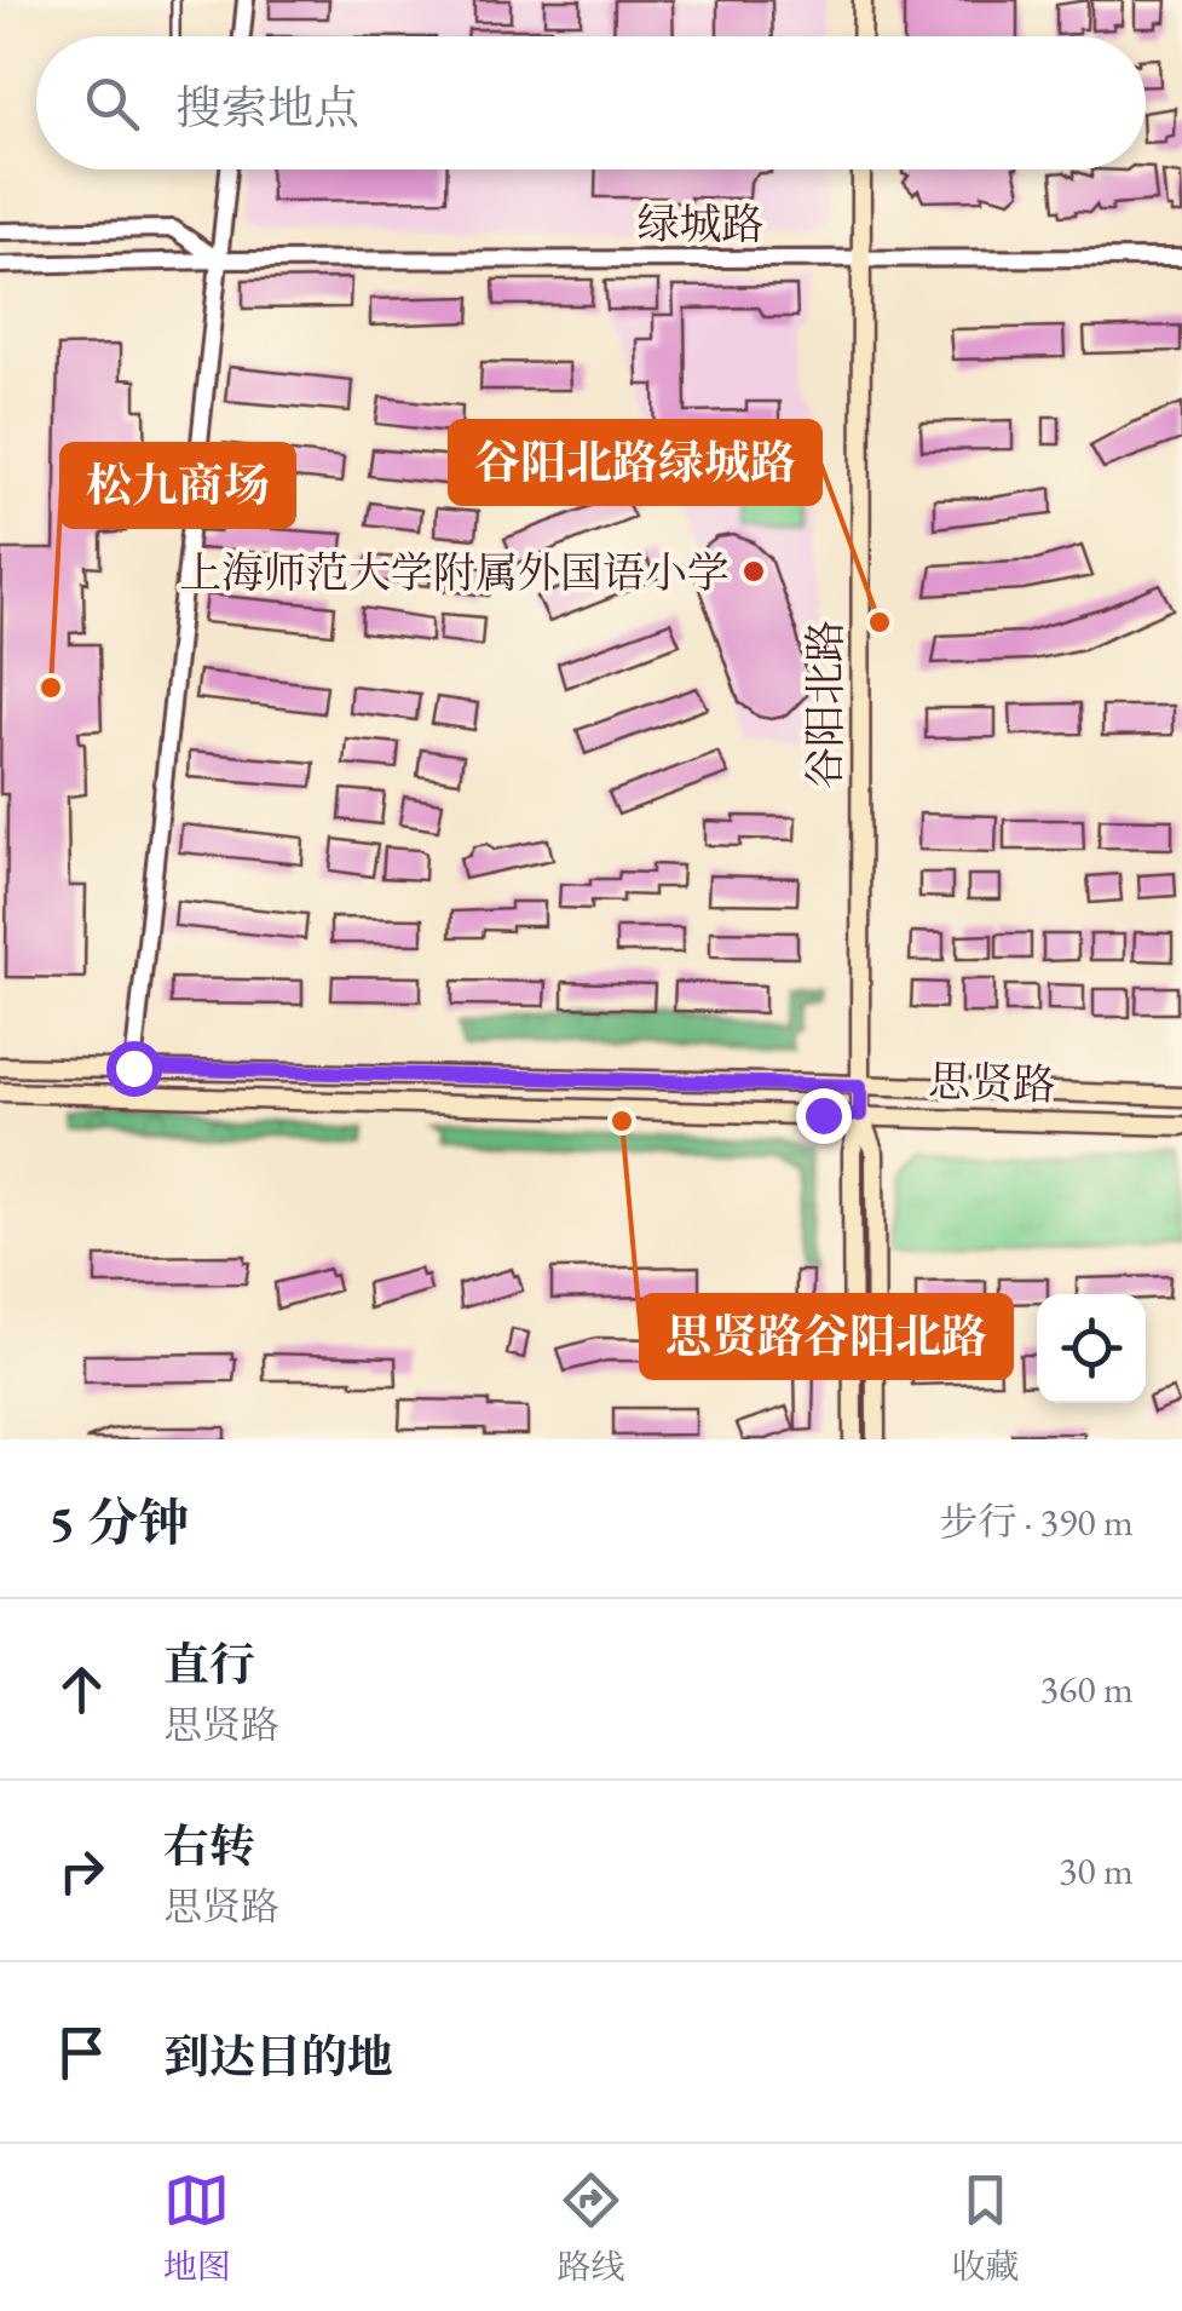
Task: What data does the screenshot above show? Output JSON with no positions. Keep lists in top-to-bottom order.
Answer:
{
  "streets": {
    "main road": ["谷阳北路", "思贤路"],
    "street": ["绿城路"]
  },
  "crossings": [
    ["绿城路", "谷阳北路"],
    ["谷阳北路", "思贤路"]
  ],
  "places": [
    "上海师范大学附属外国语小学",
    "谷阳北路绿城路",
    "松九商场",
    "思贤路谷阳北路"
  ],
  "page": {
    "search": "搜索地点",
    "heading": ["5 分钟", "步行 · 390 m"],
    "list": [
      ["直行", "思贤路", "360 m"],
      ["右转", "思贤路", "30 m"],
      "到达目的地"
    ],
    "nav": ["地图", "路线", "收藏"]
  }
}
